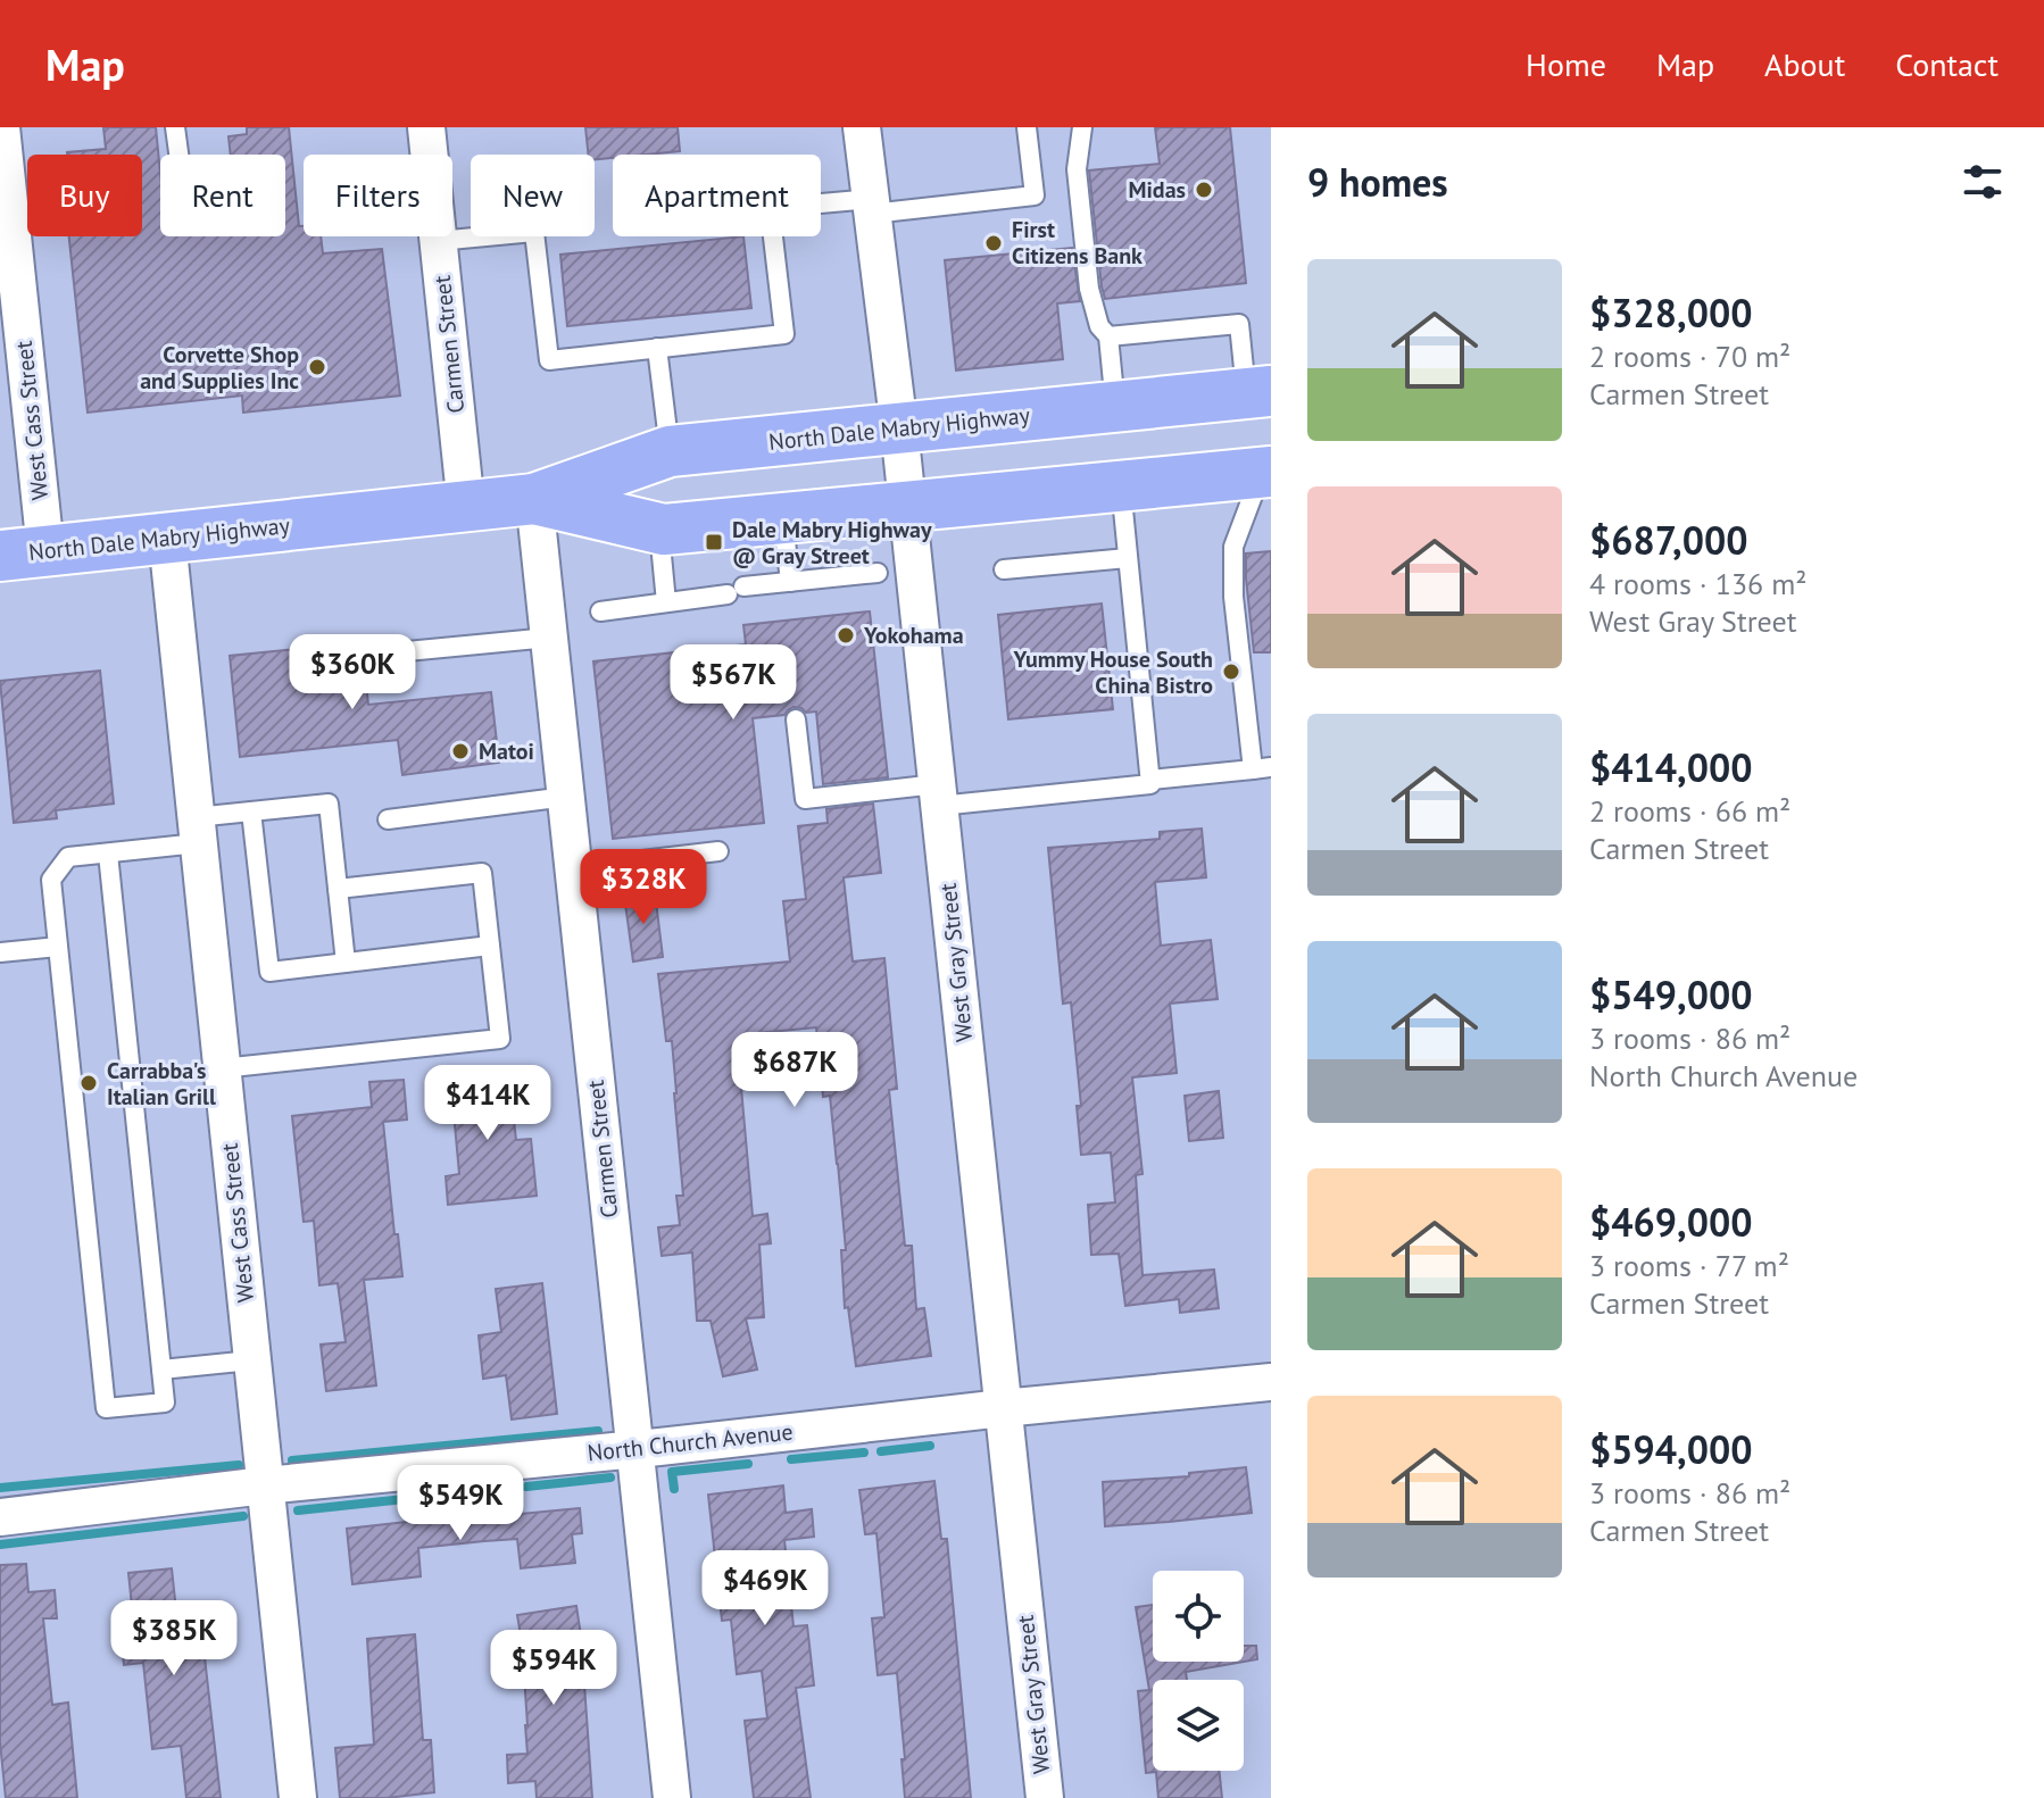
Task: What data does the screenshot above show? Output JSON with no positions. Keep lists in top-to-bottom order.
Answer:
{
  "streets": {
    "main road": ["North Dale Mabry Highway"],
    "street": [
      "Carmen Street",
      "West Cass Street",
      "West Gray Street",
      "North Church Avenue"
    ]
  },
  "crossings": [
    ["Carmen Street", "North Dale Mabry Highway"],
    ["Carmen Street", "North Church Avenue"],
    ["West Cass Street", "North Dale Mabry Highway"],
    ["West Cass Street", "North Church Avenue"],
    ["North Dale Mabry Highway", "West Gray Street"],
    ["West Gray Street", "North Church Avenue"]
  ],
  "places": {
    "other": [
      "Midas",
      "First Citizens Bank",
      "Corvette Shop and Supplies Inc",
      "Yokohama",
      "Yummy House South China Bistro",
      "Matoi",
      "Carrabba's Italian Grill"
    ],
    "transit": ["Dale Mabry Highway @ Gray Street"]
  },
  "page": {
    "header": "Map",
    "nav": [
      "Home",
      "Map",
      "About",
      "Contact"
    ],
    "heading": "9 homes",
    "chip": [
      "Buy",
      "Rent",
      "Filters",
      "New",
      "Apartment"
    ],
    "list": [
      {
        "name": "$328,000",
        "note": "2 rooms · 70 m² · Carmen Street"
      },
      {
        "name": "$687,000",
        "note": "4 rooms · 136 m² · West Gray Street"
      },
      {
        "name": "$414,000",
        "note": "2 rooms · 66 m² · Carmen Street"
      },
      {
        "name": "$549,000",
        "note": "3 rooms · 86 m² · North Church Avenue"
      },
      {
        "name": "$469,000",
        "note": "3 rooms · 77 m² · Carmen Street"
      },
      {
        "name": "$594,000",
        "note": "3 rooms · 86 m² · Carmen Street"
      }
    ],
    "price": [
      "$360K",
      "$567K",
      "$328K",
      "$687K",
      "$414K",
      "$549K",
      "$469K",
      "$385K",
      "$594K"
    ]
  }
}
